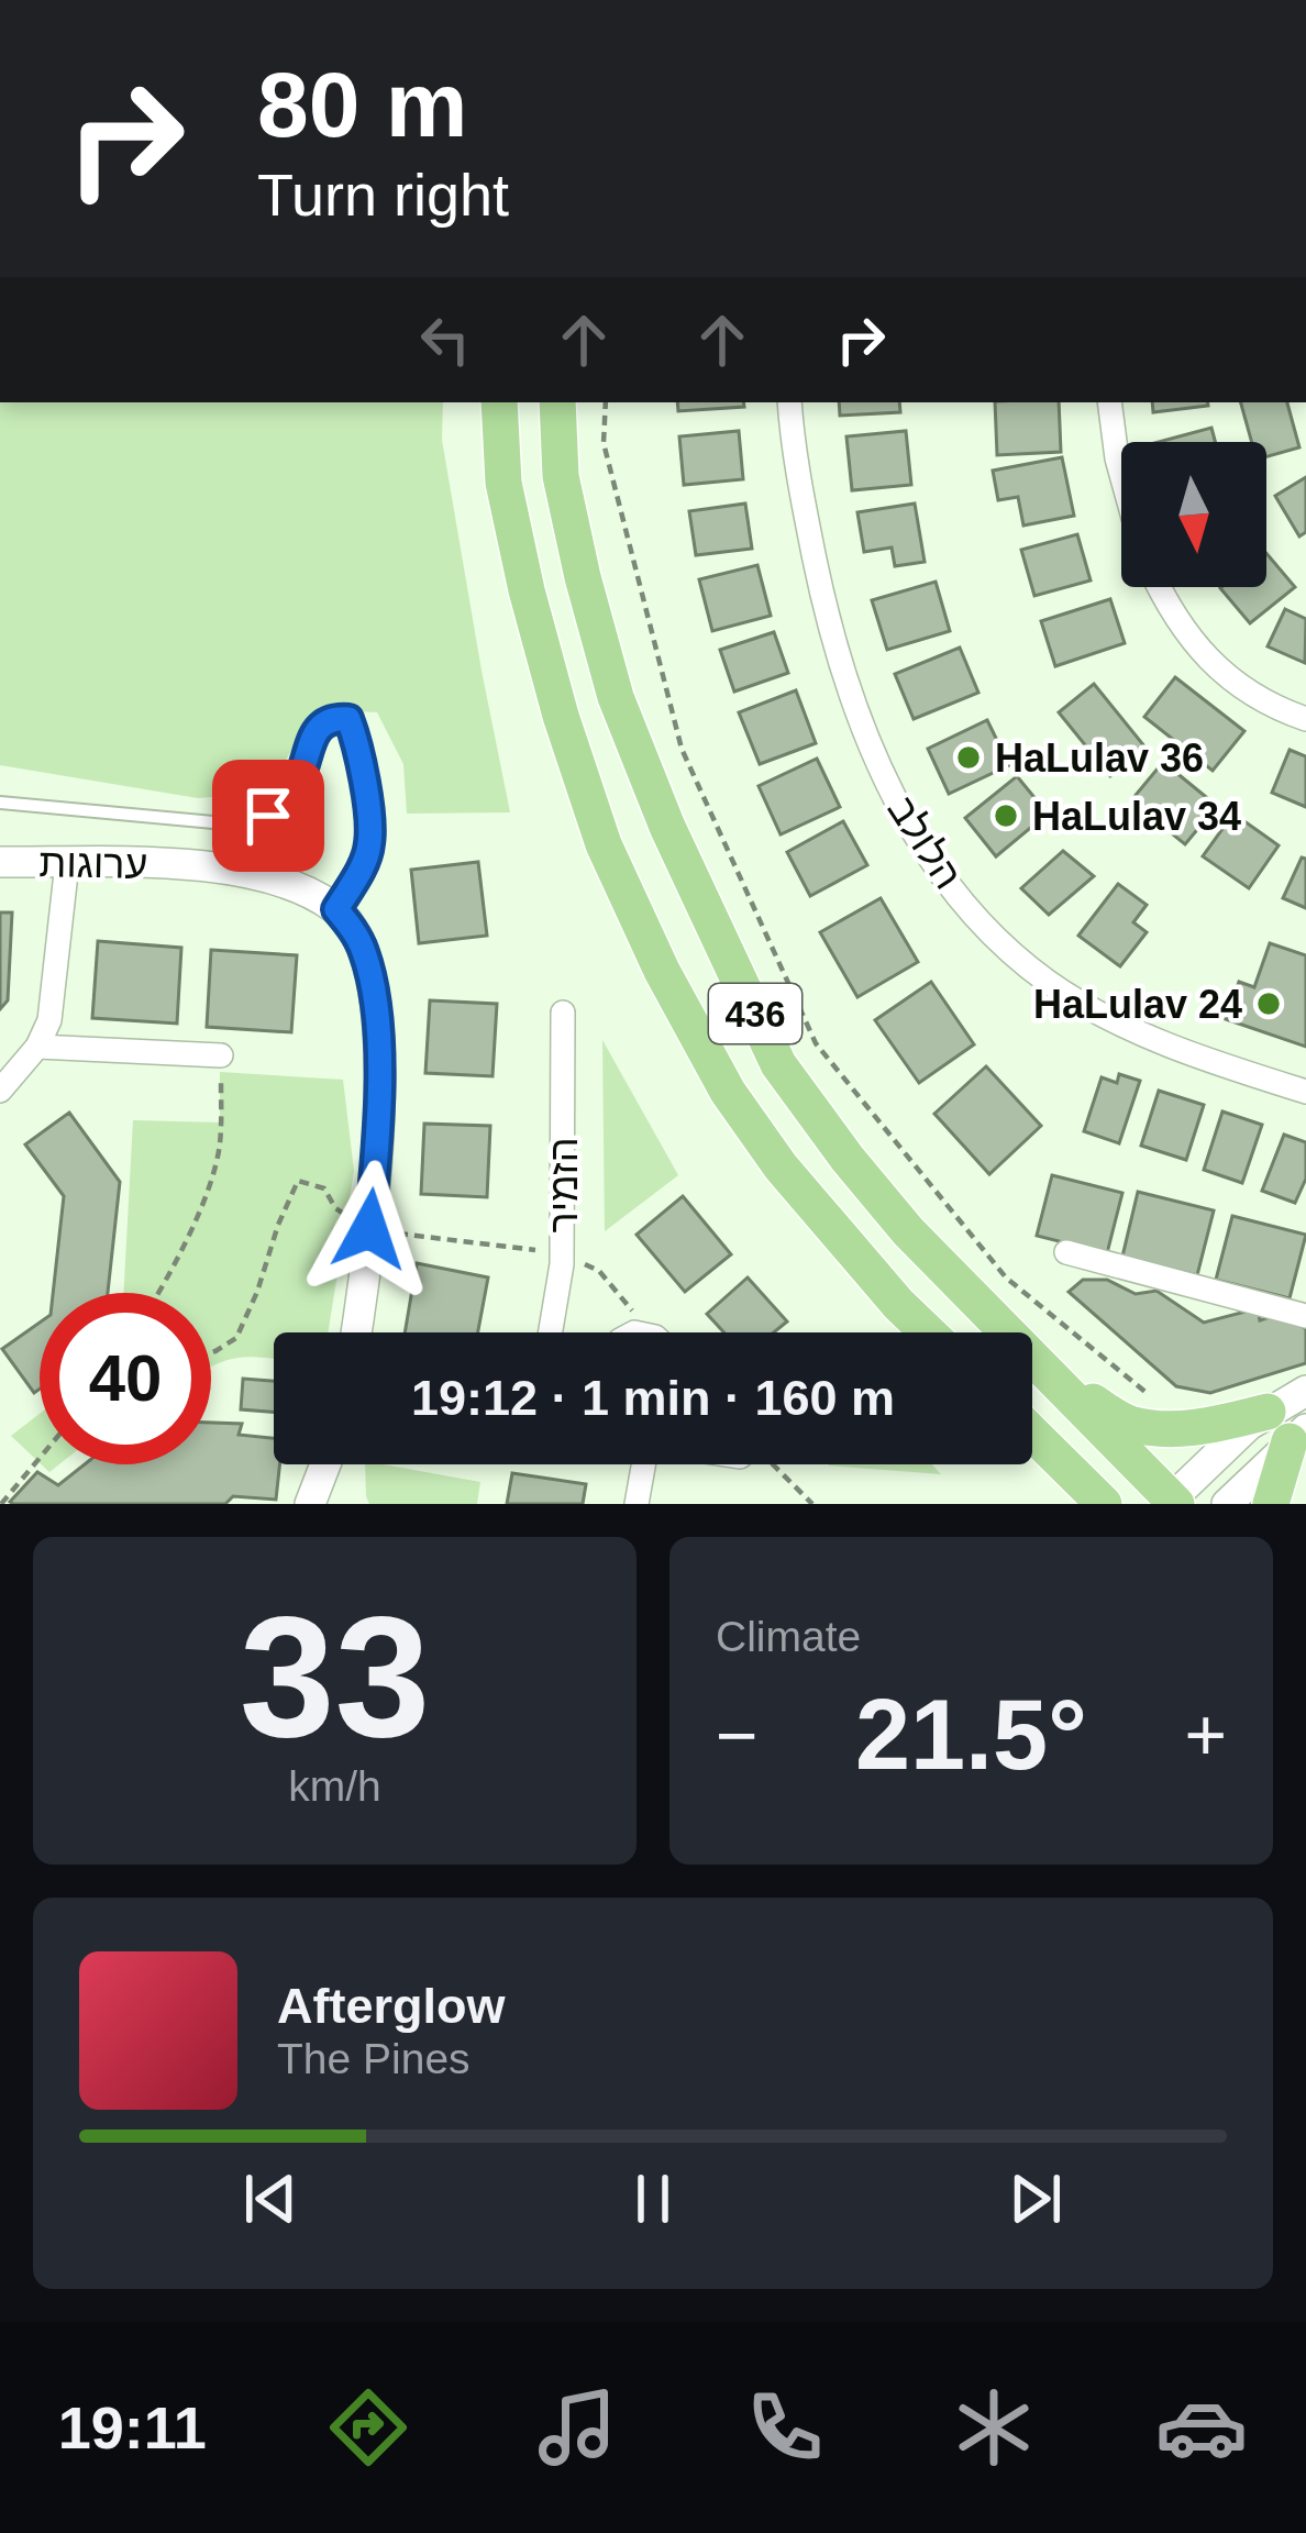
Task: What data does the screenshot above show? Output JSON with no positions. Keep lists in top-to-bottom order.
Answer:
{
  "streets": {
    "main road": ["436"],
    "street": ["הלולב", "ערוגות", "הזמיר"]
  },
  "places": ["HaLulav 36", "HaLulav 34", "HaLulav 24"],
  "north": "bottom",
  "page": {
    "turn": ["80 m", "Turn right"],
    "limit": "40",
    "trip": "19:12 · 1 min · 160 m",
    "tile": [
      ["33", "km/h"],
      "Climate"
    ],
    "heat": ["−", "21.5°", "+"],
    "song": ["Afterglow", "The Pines"],
    "tabs": "19:11"
  }
}
